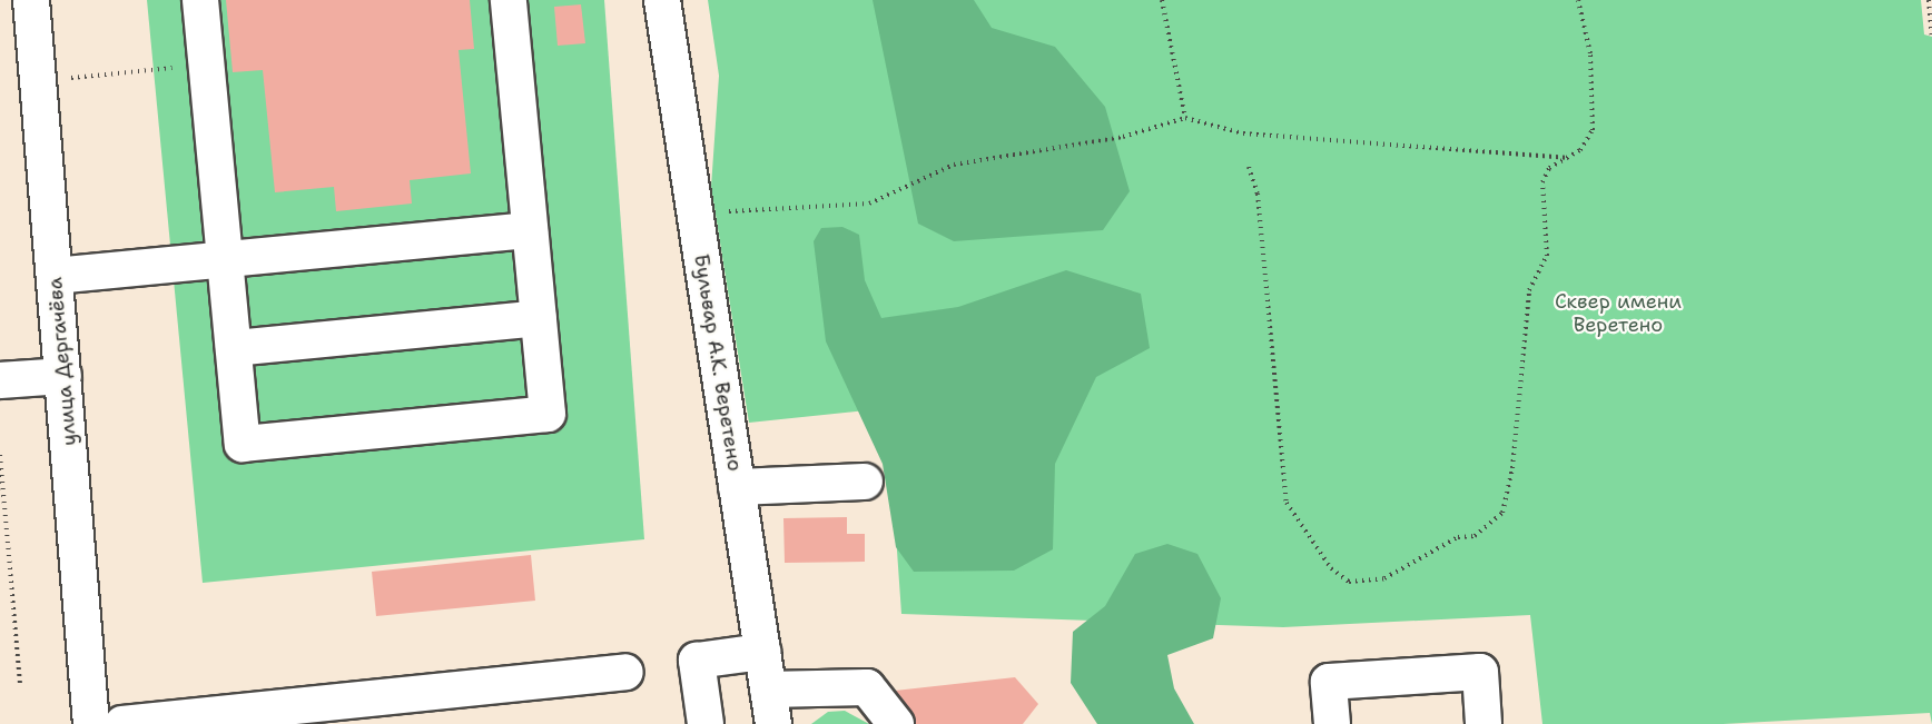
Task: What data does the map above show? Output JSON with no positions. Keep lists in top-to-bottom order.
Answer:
{
  "streets": {
    "street": ["улица Дергачёва", "Бульвар А.К. Веретено"]
  },
  "parks": ["Сквер имени Веретено"]
}
